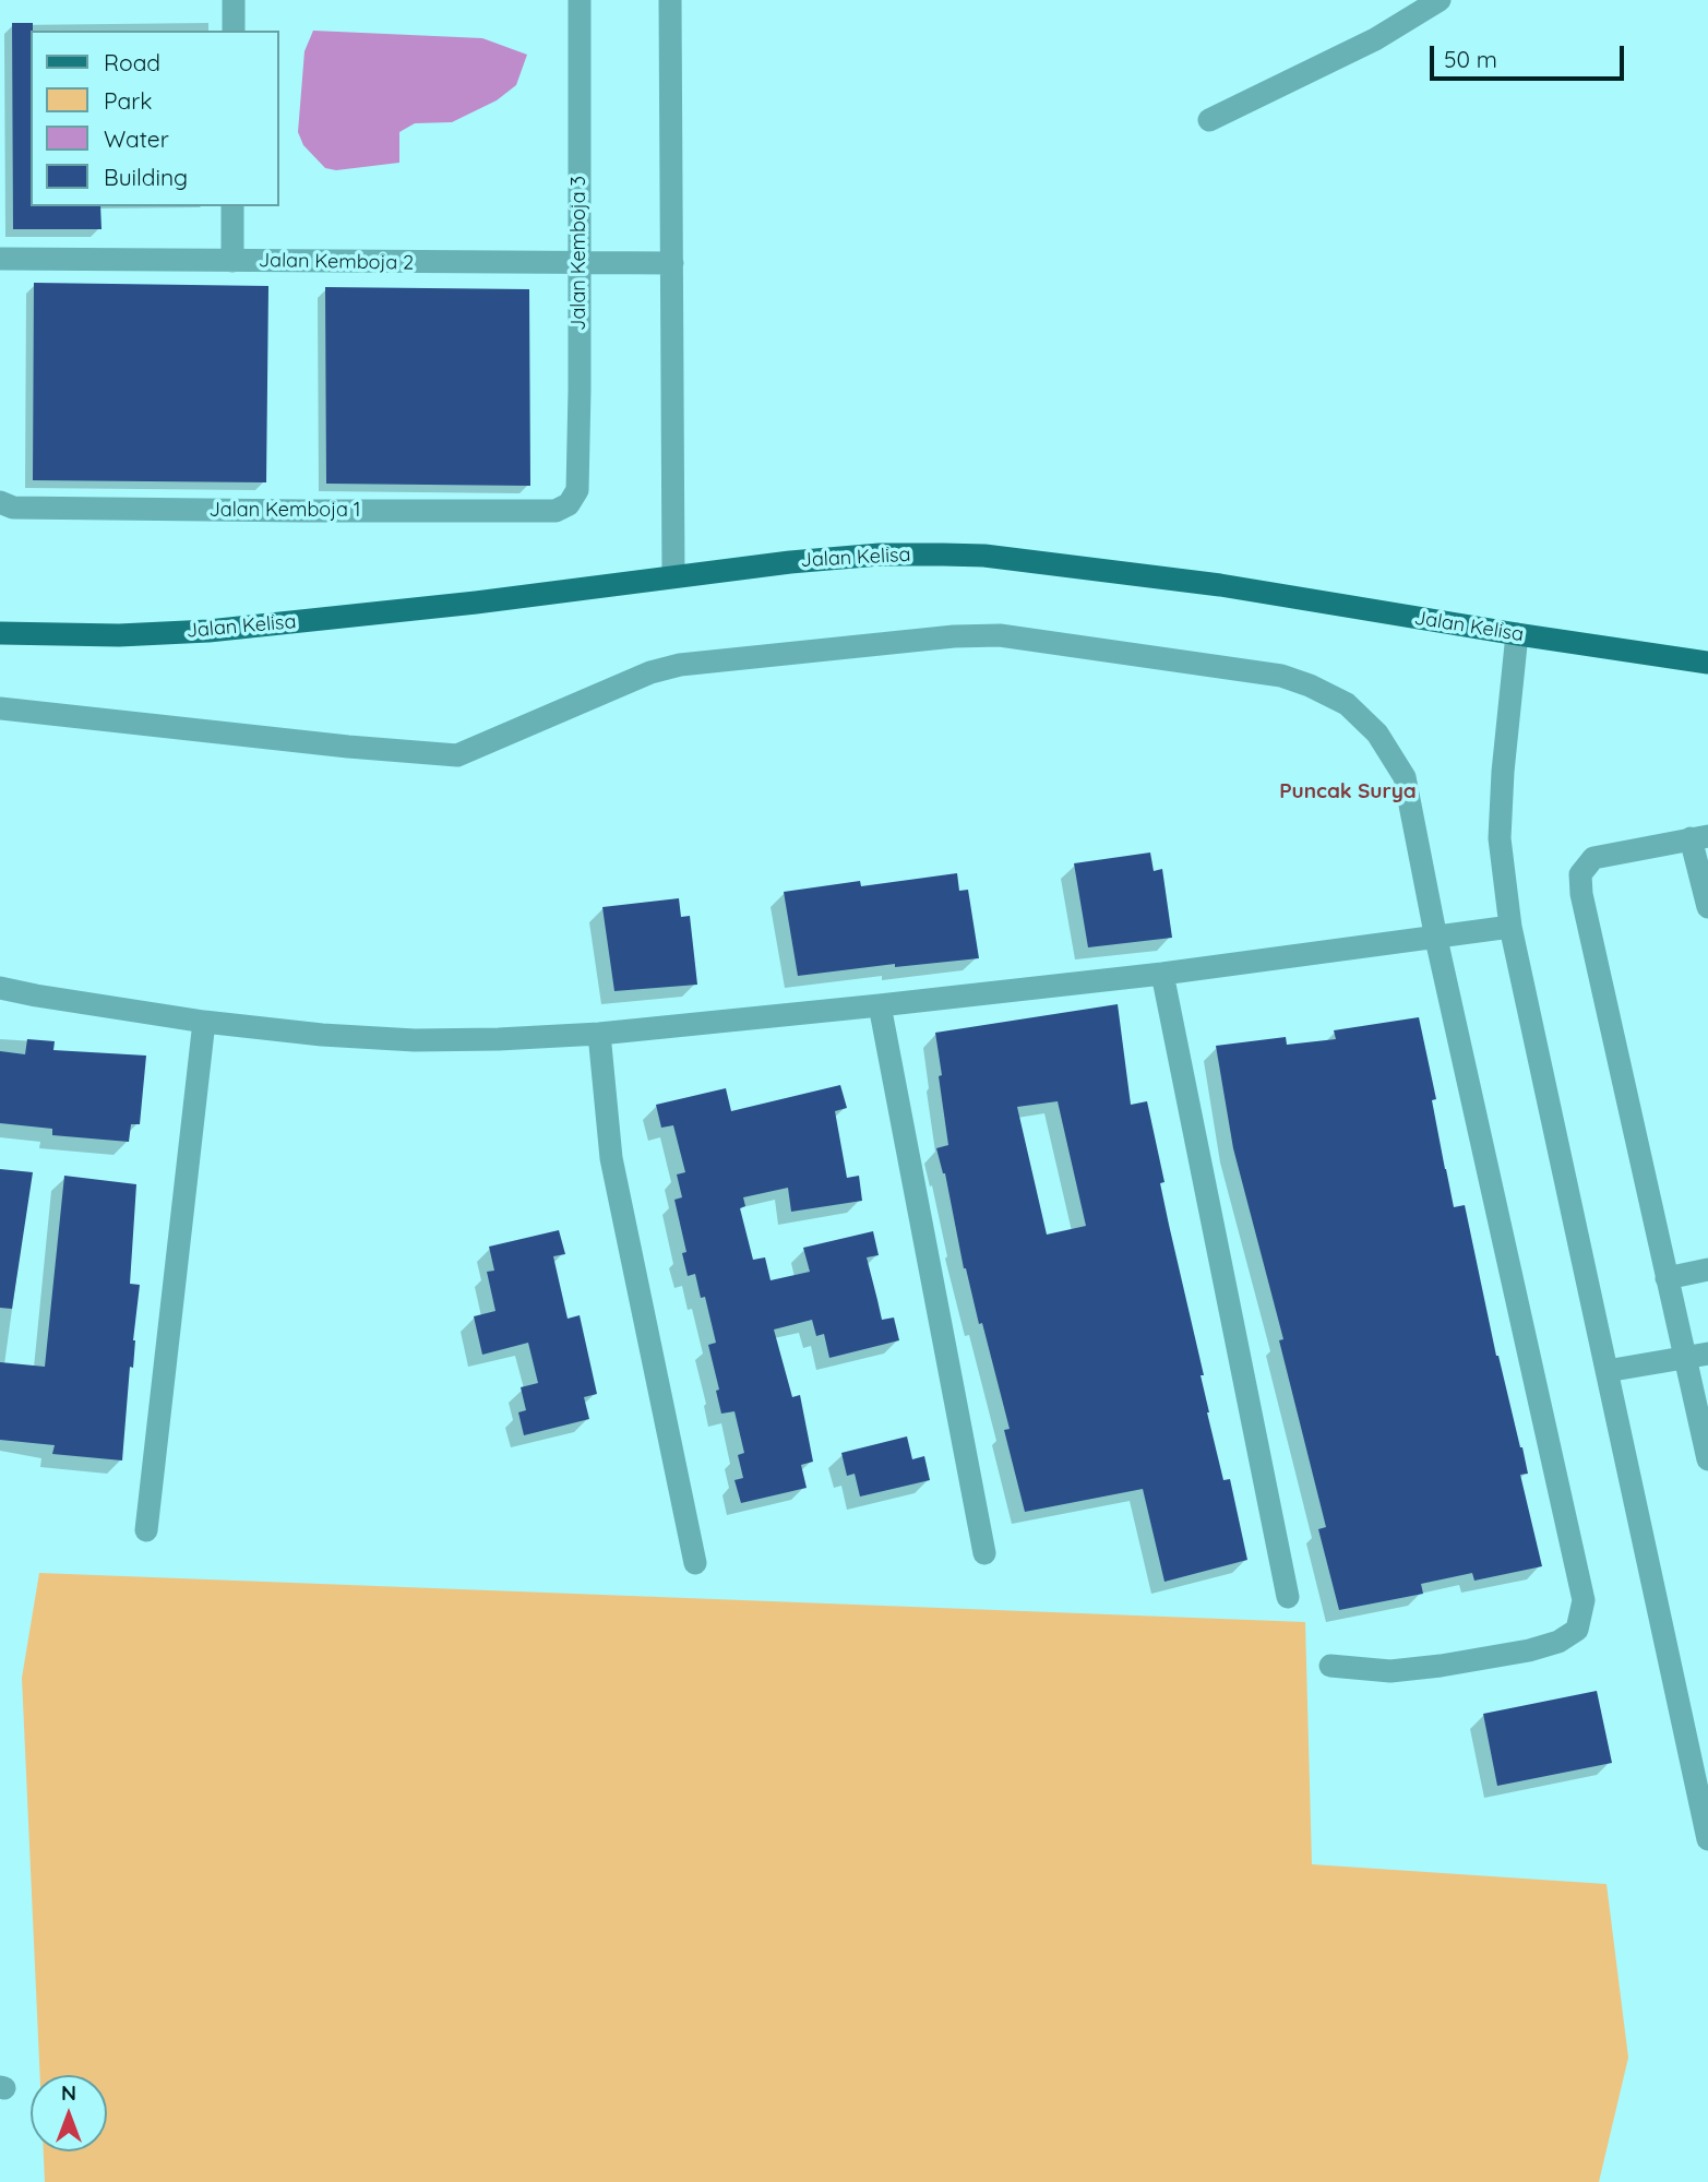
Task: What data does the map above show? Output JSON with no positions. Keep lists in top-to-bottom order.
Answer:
{
  "streets": {
    "main road": ["Jalan Kelisa"],
    "street": ["Jalan Kemboja 3", "Jalan Kemboja 2", "Jalan Kemboja 1"]
  },
  "crossings": [
    ["Jalan Kemboja 3", "Jalan Kemboja 2"],
    ["Jalan Kemboja 3", "Jalan Kemboja 1"]
  ],
  "districts": ["Puncak Surya"],
  "legend": [
    "Road",
    "Park",
    "Water",
    "Building"
  ],
  "scale_bar": "50 m",
  "north": "top"
}
